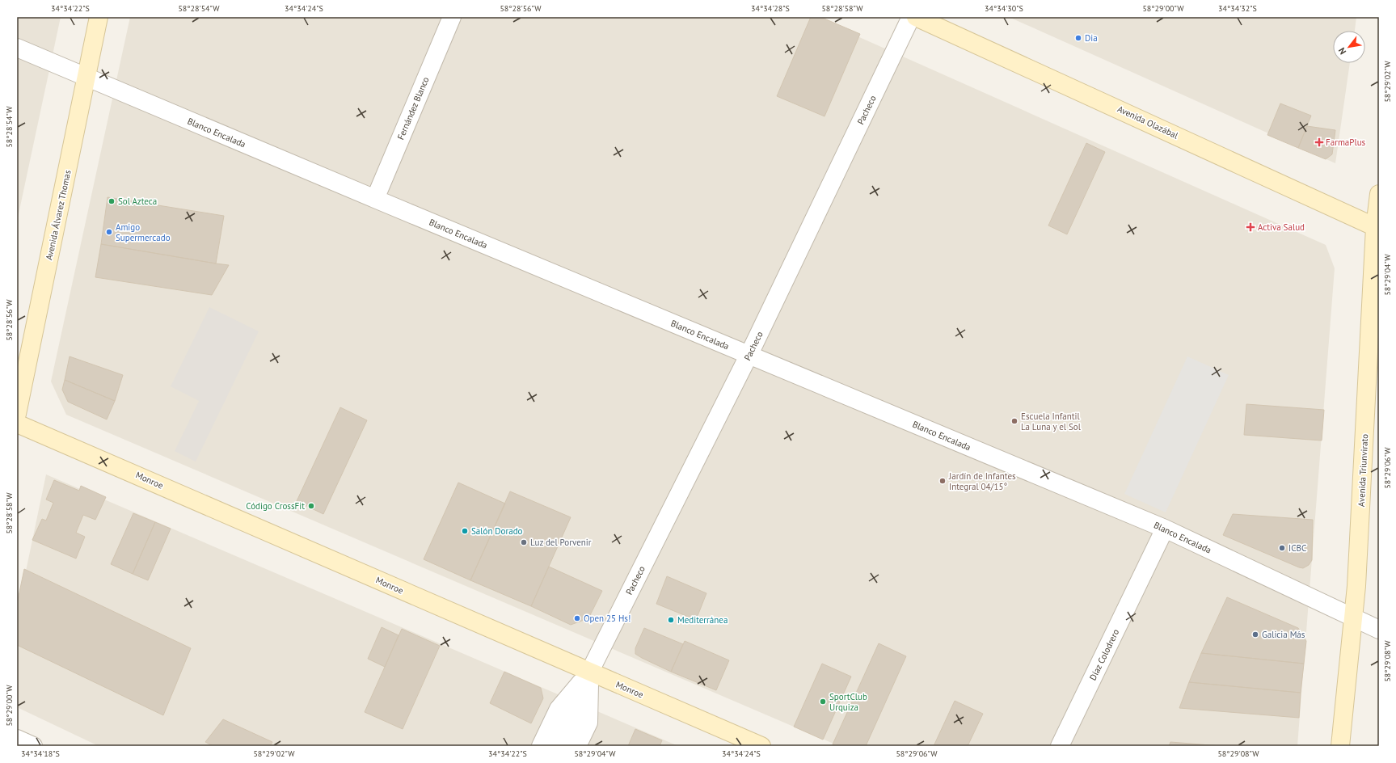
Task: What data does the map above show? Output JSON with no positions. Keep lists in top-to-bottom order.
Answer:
{
  "streets": {
    "main road": [
      "Avenida Olazábal",
      "Avenida Álvarez Thomas",
      "Avenida Triunvirato",
      "Monroe"
    ],
    "street": [
      "Fernández Blanco",
      "Pacheco",
      "Blanco Encalada",
      "Díaz Colodrero"
    ]
  },
  "crossings": [
    ["Fernández Blanco", "Blanco Encalada"],
    ["Pacheco", "Blanco Encalada"],
    ["Pacheco", "Monroe"],
    ["Avenida Olazábal", "Avenida Triunvirato"],
    ["Blanco Encalada", "Avenida Álvarez Thomas"],
    ["Blanco Encalada", "Avenida Triunvirato"],
    ["Blanco Encalada", "Díaz Colodrero"]
  ],
  "places": {
    "other": [
      "Dia",
      "Sol Azteca",
      "Amigo Supermercado",
      "Escuela Infantil La Luna y el Sol",
      "Jardín de Infantes Integral 04/15°",
      "Código CrossFit",
      "Salón Dorado",
      "Luz del Porvenir",
      "ICBC",
      "Open 25 Hs!",
      "Mediterránea",
      "Galicia Más",
      "SportClub Urquiza"
    ],
    "health": ["FarmaPlus", "Activa Salud"]
  },
  "north": "bottom left",
  "coordinates": [
    "34°34'22\"S",
    "58°28'54\"W",
    "34°34'24\"S",
    "58°28'56\"W",
    "34°34'28\"S",
    "58°28'58\"W",
    "34°34'30\"S",
    "58°29'00\"W",
    "34°34'32\"S",
    "58°29'02\"W",
    "58°29'04\"W",
    "58°29'06\"W",
    "58°29'08\"W",
    "34°34'18\"S"
  ]
}
